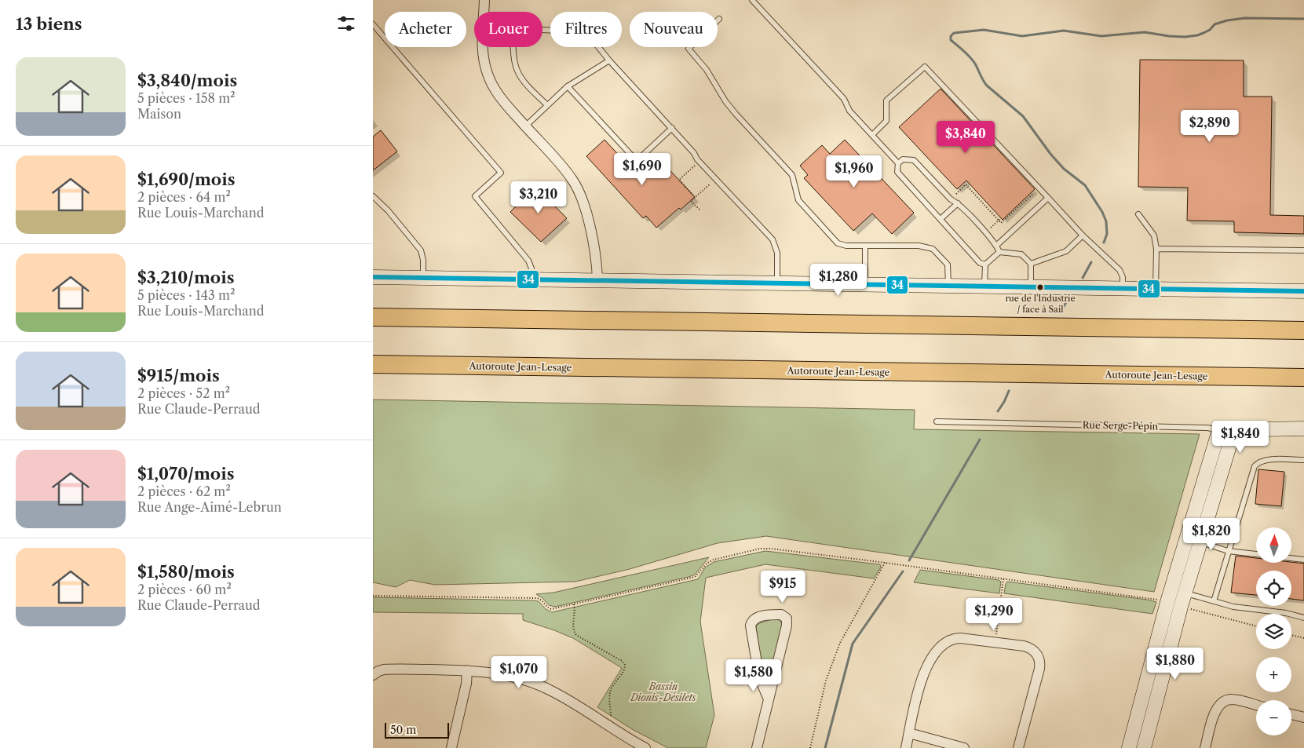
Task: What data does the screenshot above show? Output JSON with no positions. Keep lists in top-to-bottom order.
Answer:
{
  "streets": {
    "highway": ["Autoroute Jean-Lesage"],
    "street": ["Rue Serge-Pépin"]
  },
  "parks": ["Bassin Dionis-Désilets"],
  "places": ["rue de l'Industrie / face à Sail"],
  "lines": ["transit line 34"],
  "scale_bar": "50 m",
  "north": "top",
  "page": {
    "heading": "13 biens",
    "chip": [
      "Acheter",
      "Louer",
      "Filtres",
      "Nouveau"
    ],
    "list": [
      {
        "name": "$3,840/mois",
        "note": "5 pièces · 158 m² · Maison"
      },
      {
        "name": "$1,690/mois",
        "note": "2 pièces · 64 m² · Rue Louis-Marchand"
      },
      {
        "name": "$3,210/mois",
        "note": "5 pièces · 143 m² · Rue Louis-Marchand"
      },
      {
        "name": "$915/mois",
        "note": "2 pièces · 52 m² · Rue Claude-Perraud"
      },
      {
        "name": "$1,070/mois",
        "note": "2 pièces · 62 m² · Rue Ange-Aimé-Lebrun"
      },
      {
        "name": "$1,580/mois",
        "note": "2 pièces · 60 m² · Rue Claude-Perraud"
      }
    ],
    "price": [
      "$2,890",
      "$3,840",
      "$1,690",
      "$1,960",
      "$3,210",
      "$1,280",
      "$1,840",
      "$1,820",
      "$915",
      "$1,290",
      "$1,880",
      "$1,070",
      "$1,580"
    ],
    "map_buttons": ["+", "−"],
    "scale": "50 m"
  }
}
